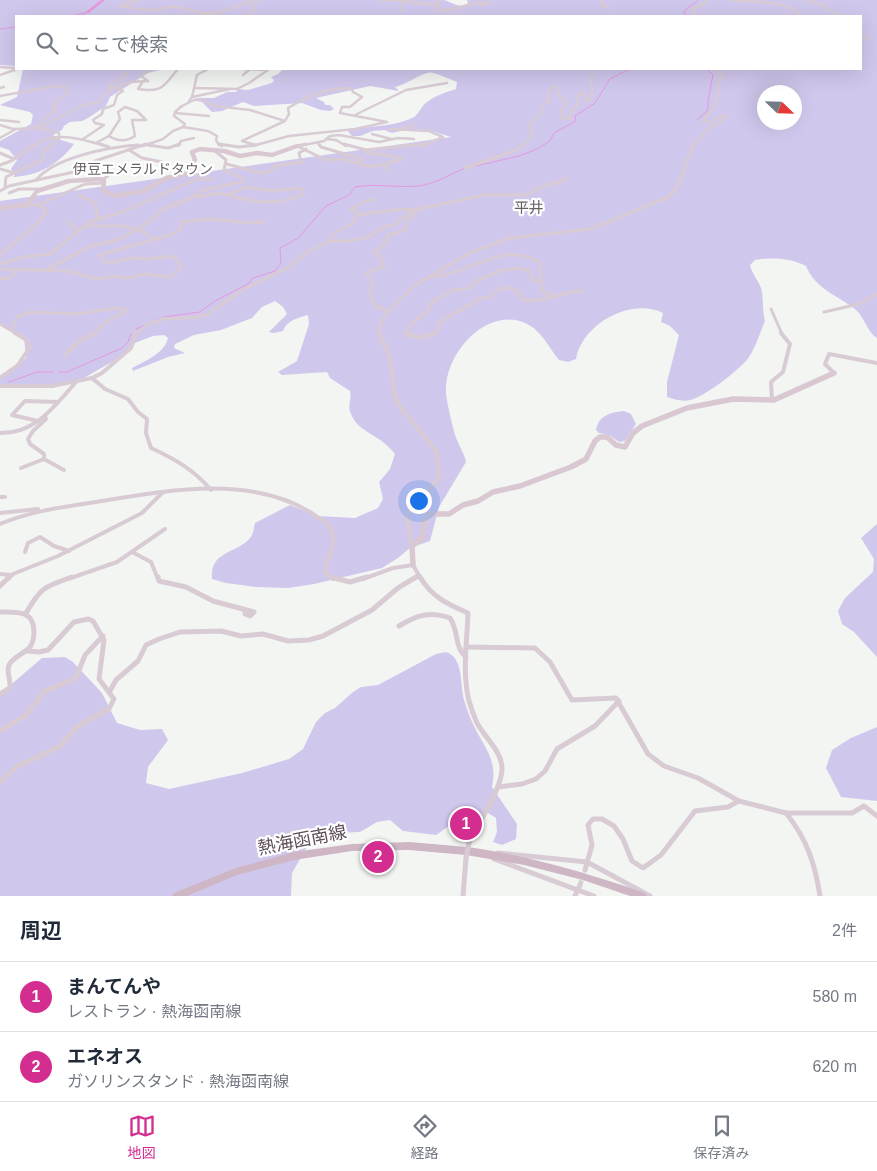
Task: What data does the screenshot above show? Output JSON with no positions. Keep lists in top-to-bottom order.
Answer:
{
  "streets": {
    "main road": ["熱海函南線"]
  },
  "districts": ["伊豆エメラルドタウン", "平井"],
  "north": "bottom right",
  "page": {
    "search": "ここで検索",
    "pins": ["1", "2"],
    "heading": ["周辺", "2件"],
    "list": [
      {
        "mark": "1",
        "name": "まんてんや",
        "note": "レストラン · 熱海函南線",
        "value": "580 m"
      },
      {
        "mark": "2",
        "name": "エネオス",
        "note": "ガソリンスタンド · 熱海函南線",
        "value": "620 m"
      }
    ],
    "nav": ["地図", "経路", "保存済み"]
  }
}
